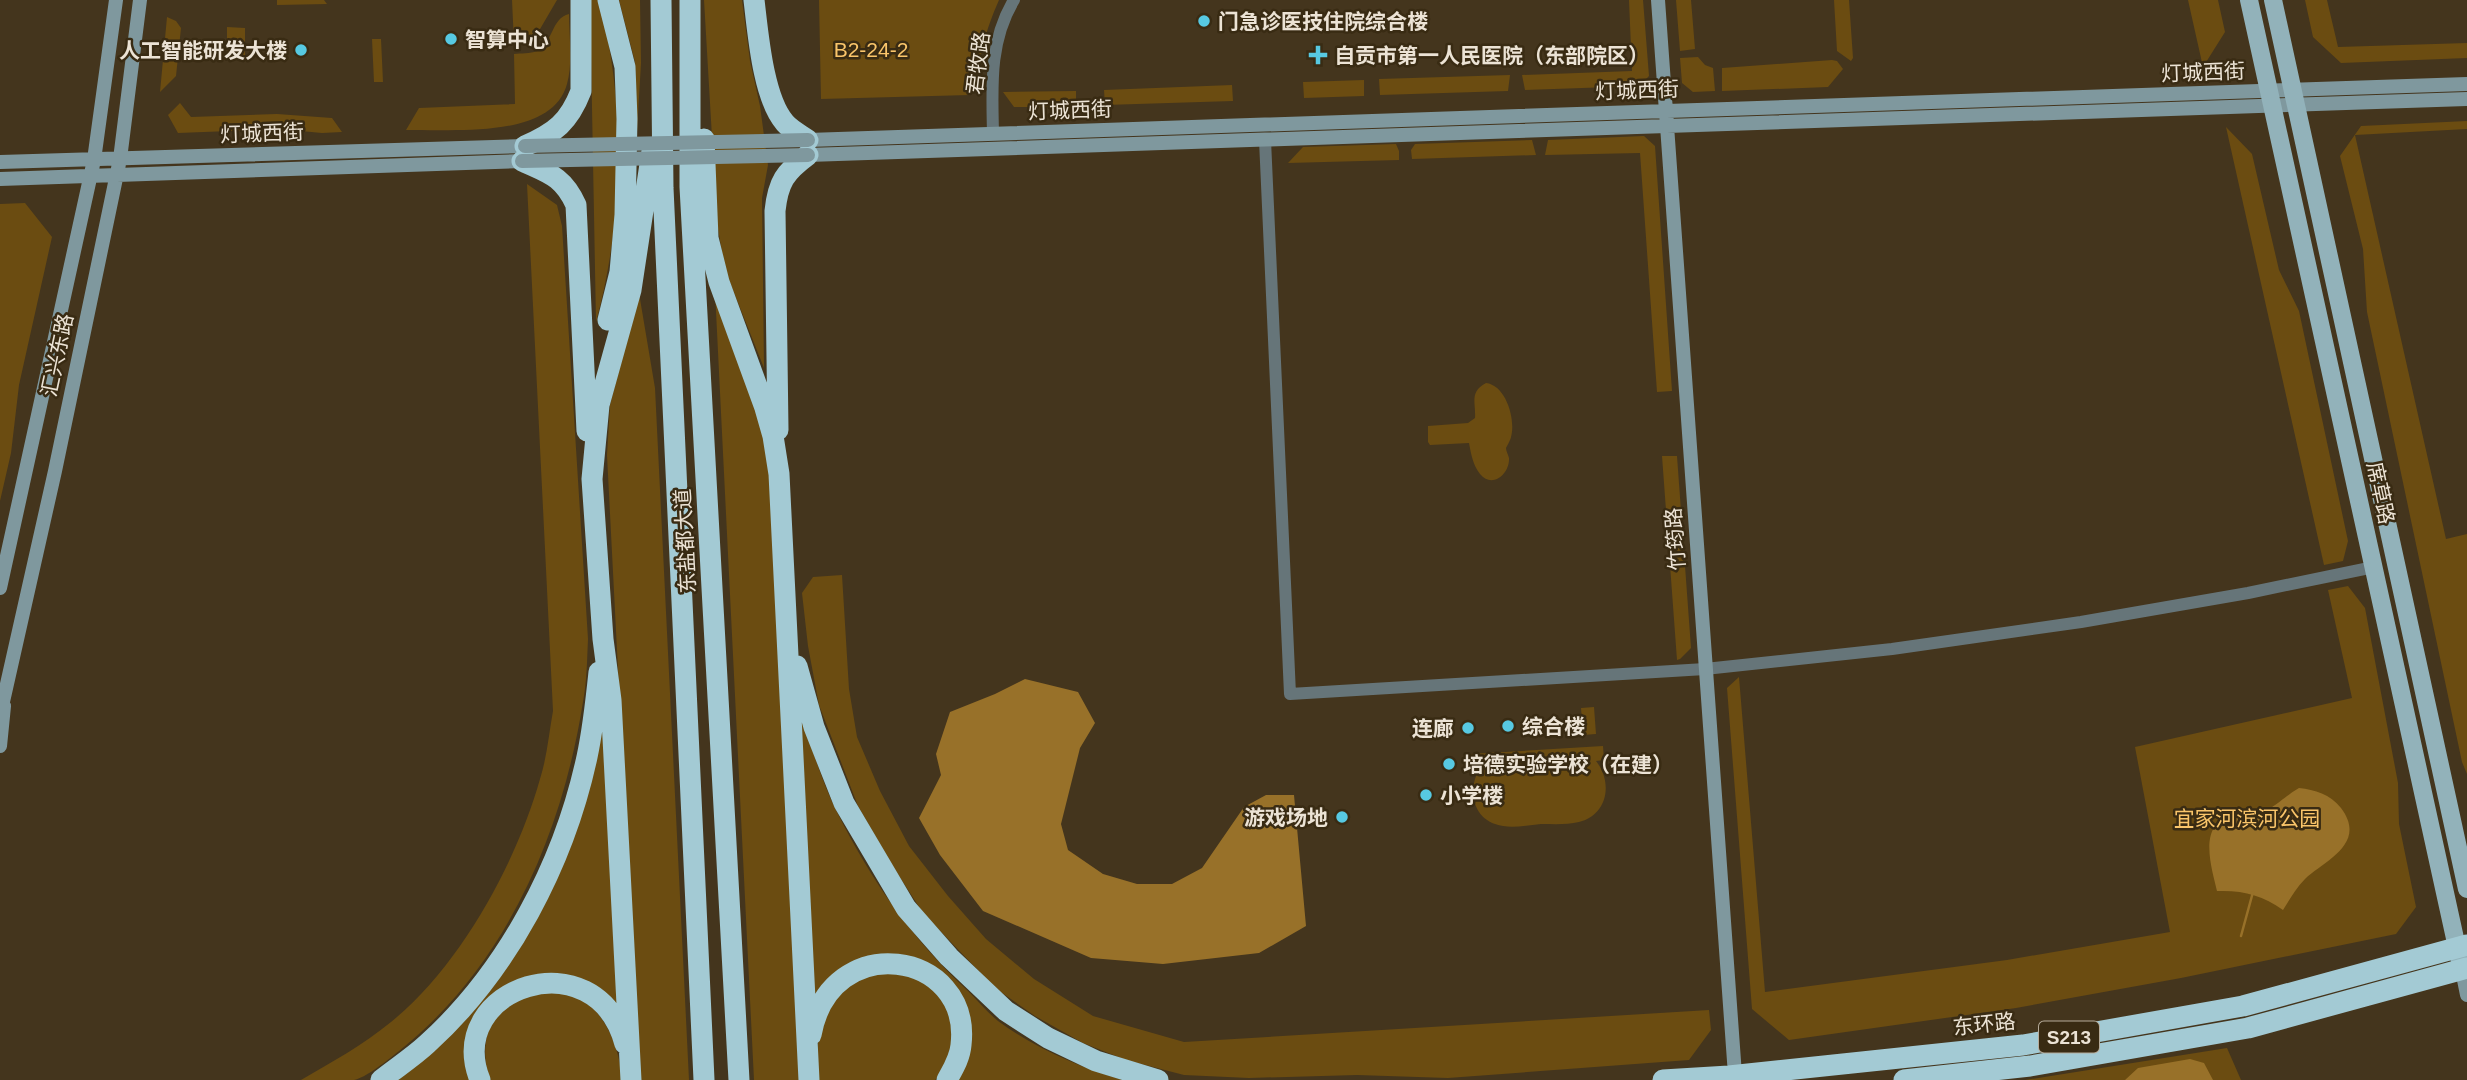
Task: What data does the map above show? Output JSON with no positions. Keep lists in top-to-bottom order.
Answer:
{
  "streets": {
    "highway": ["东盐都大道", "东环路", "S213"],
    "main road": ["席草路"],
    "street": [
      "君牧路",
      "灯城西街",
      "汇兴东路",
      "竹筠路"
    ]
  },
  "crossings": [
    ["君牧路", "灯城西街"],
    ["灯城西街", "汇兴东路"],
    ["灯城西街", "席草路"],
    ["灯城西街", "竹筠路"],
    ["席草路", "东环路"],
    ["席草路", "S213"],
    ["竹筠路", "东环路"]
  ],
  "parks": ["B2-24-2", "宜家河滨河公园"],
  "places": {
    "other": [
      "门急诊医技住院综合楼",
      "智算中心",
      "人工智能研发大楼",
      "综合楼",
      "连廊",
      "培德实验学校（在建）",
      "小学楼",
      "游戏场地"
    ],
    "health": ["自贡市第一人民医院（东部院区）"]
  }
}
